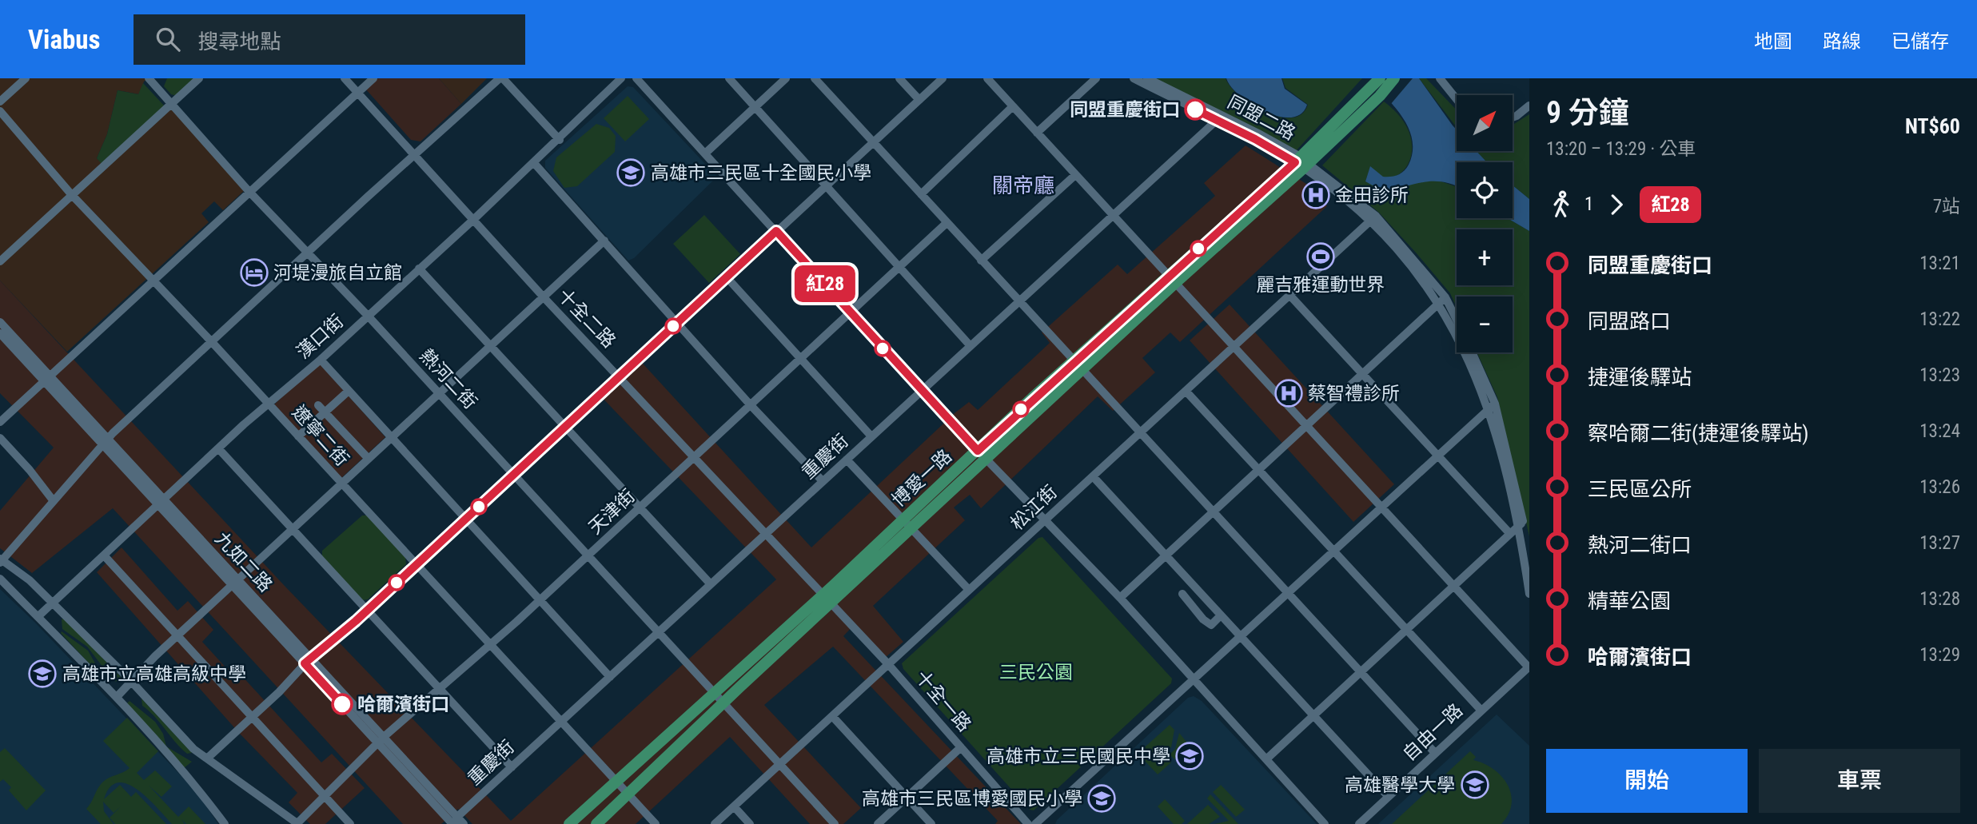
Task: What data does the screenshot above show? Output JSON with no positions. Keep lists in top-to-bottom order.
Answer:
{
  "streets": {
    "main road": ["博愛一路"],
    "street": [
      "同盟二路",
      "十全二路",
      "漢口街",
      "熱河二街",
      "遼寧二街",
      "重慶街",
      "松江街",
      "天津街",
      "九如二路",
      "十全一路",
      "自由一路"
    ]
  },
  "crossings": [
    ["同盟二路", "重慶街"],
    ["同盟二路", "博愛一路"],
    ["同盟二路", "松江街"],
    ["十全二路", "漢口街"],
    ["十全二路", "重慶街"],
    ["十全二路", "博愛一路"],
    ["十全二路", "天津街"],
    ["十全二路", "十全一路"],
    ["漢口街", "熱河二街"],
    ["漢口街", "遼寧二街"],
    ["漢口街", "九如二路"],
    ["熱河二街", "重慶街"],
    ["熱河二街", "博愛一路"],
    ["熱河二街", "松江街"],
    ["熱河二街", "天津街"],
    ["遼寧二街", "重慶街"],
    ["遼寧二街", "博愛一路"],
    ["遼寧二街", "天津街"],
    ["重慶街", "九如二路"],
    ["博愛一路", "十全一路"],
    ["松江街", "十全一路"],
    ["天津街", "九如二路"]
  ],
  "districts": ["關帝廳"],
  "parks": ["三民公園"],
  "places": {
    "other": ["同盟重慶街口", "哈爾濱街口"],
    "school or university": [
      "高雄市三民區十全國民小學",
      "高雄市立高雄高級中學",
      "高雄市立三民國民中學",
      "高雄醫學大學",
      "高雄市三民區博愛國民小學"
    ],
    "hospital": ["金田診所", "蔡智禮診所"],
    "sports": ["麗吉雅運動世界"],
    "hotel": ["河堤漫旅自立館"]
  },
  "lines": ["bus line 紅28"],
  "north": "top right",
  "page": {
    "header": "Viabus",
    "search": "搜尋地點",
    "nav": ["地圖", "路線", "已儲存"],
    "on_map": "紅28",
    "heading": ["9 分鐘", "13:20 – 13:29 · 公車", "NT$60"],
    "map_buttons": ["+", "−"],
    "legs": ["1", "紅28", "7站"],
    "list": [
      {
        "name": "同盟重慶街口",
        "value": "13:21"
      },
      {
        "name": "同盟路口",
        "value": "13:22"
      },
      {
        "name": "捷運後驛站",
        "value": "13:23"
      },
      {
        "name": "察哈爾二街(捷運後驛站)",
        "value": "13:24"
      },
      {
        "name": "三民區公所",
        "value": "13:26"
      },
      {
        "name": "熱河二街口",
        "value": "13:27"
      },
      {
        "name": "精華公園",
        "value": "13:28"
      },
      {
        "name": "哈爾濱街口",
        "value": "13:29"
      }
    ],
    "buttons": ["開始", "車票"]
  }
}
